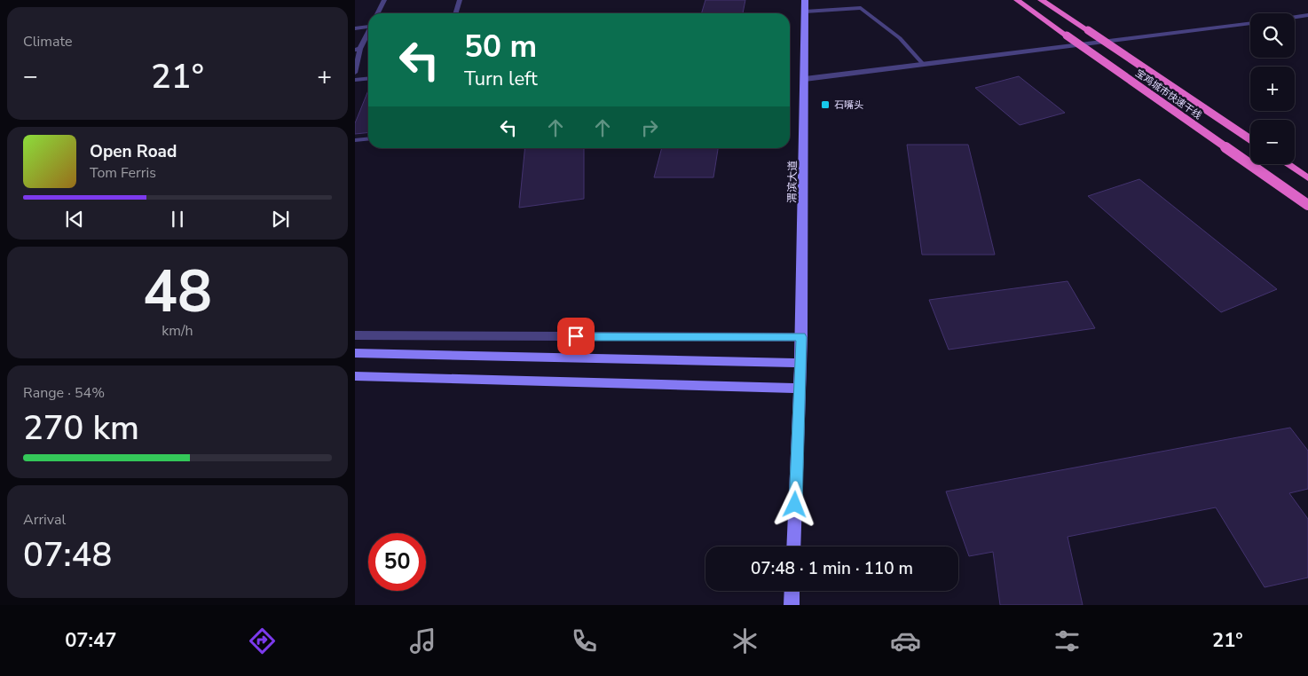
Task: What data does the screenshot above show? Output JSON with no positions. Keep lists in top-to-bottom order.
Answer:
{
  "streets": {
    "highway": ["宝鸡城市快速干线"],
    "main road": ["渭滨大道"]
  },
  "places": {
    "transit": ["石嘴头"]
  },
  "page": {
    "tile": [
      "Climate",
      ["48", "km/h"],
      ["Range · 54%", "270 km"],
      ["Arrival", "07:48"]
    ],
    "map_buttons": ["+", "−"],
    "turn": ["50 m", "Turn left"],
    "heat": ["−", "21°", "+"],
    "song": ["Open Road", "Tom Ferris"],
    "limit": "50",
    "trip": "07:48 · 1 min · 110 m",
    "tabs": ["07:47", "21°"]
  }
}
